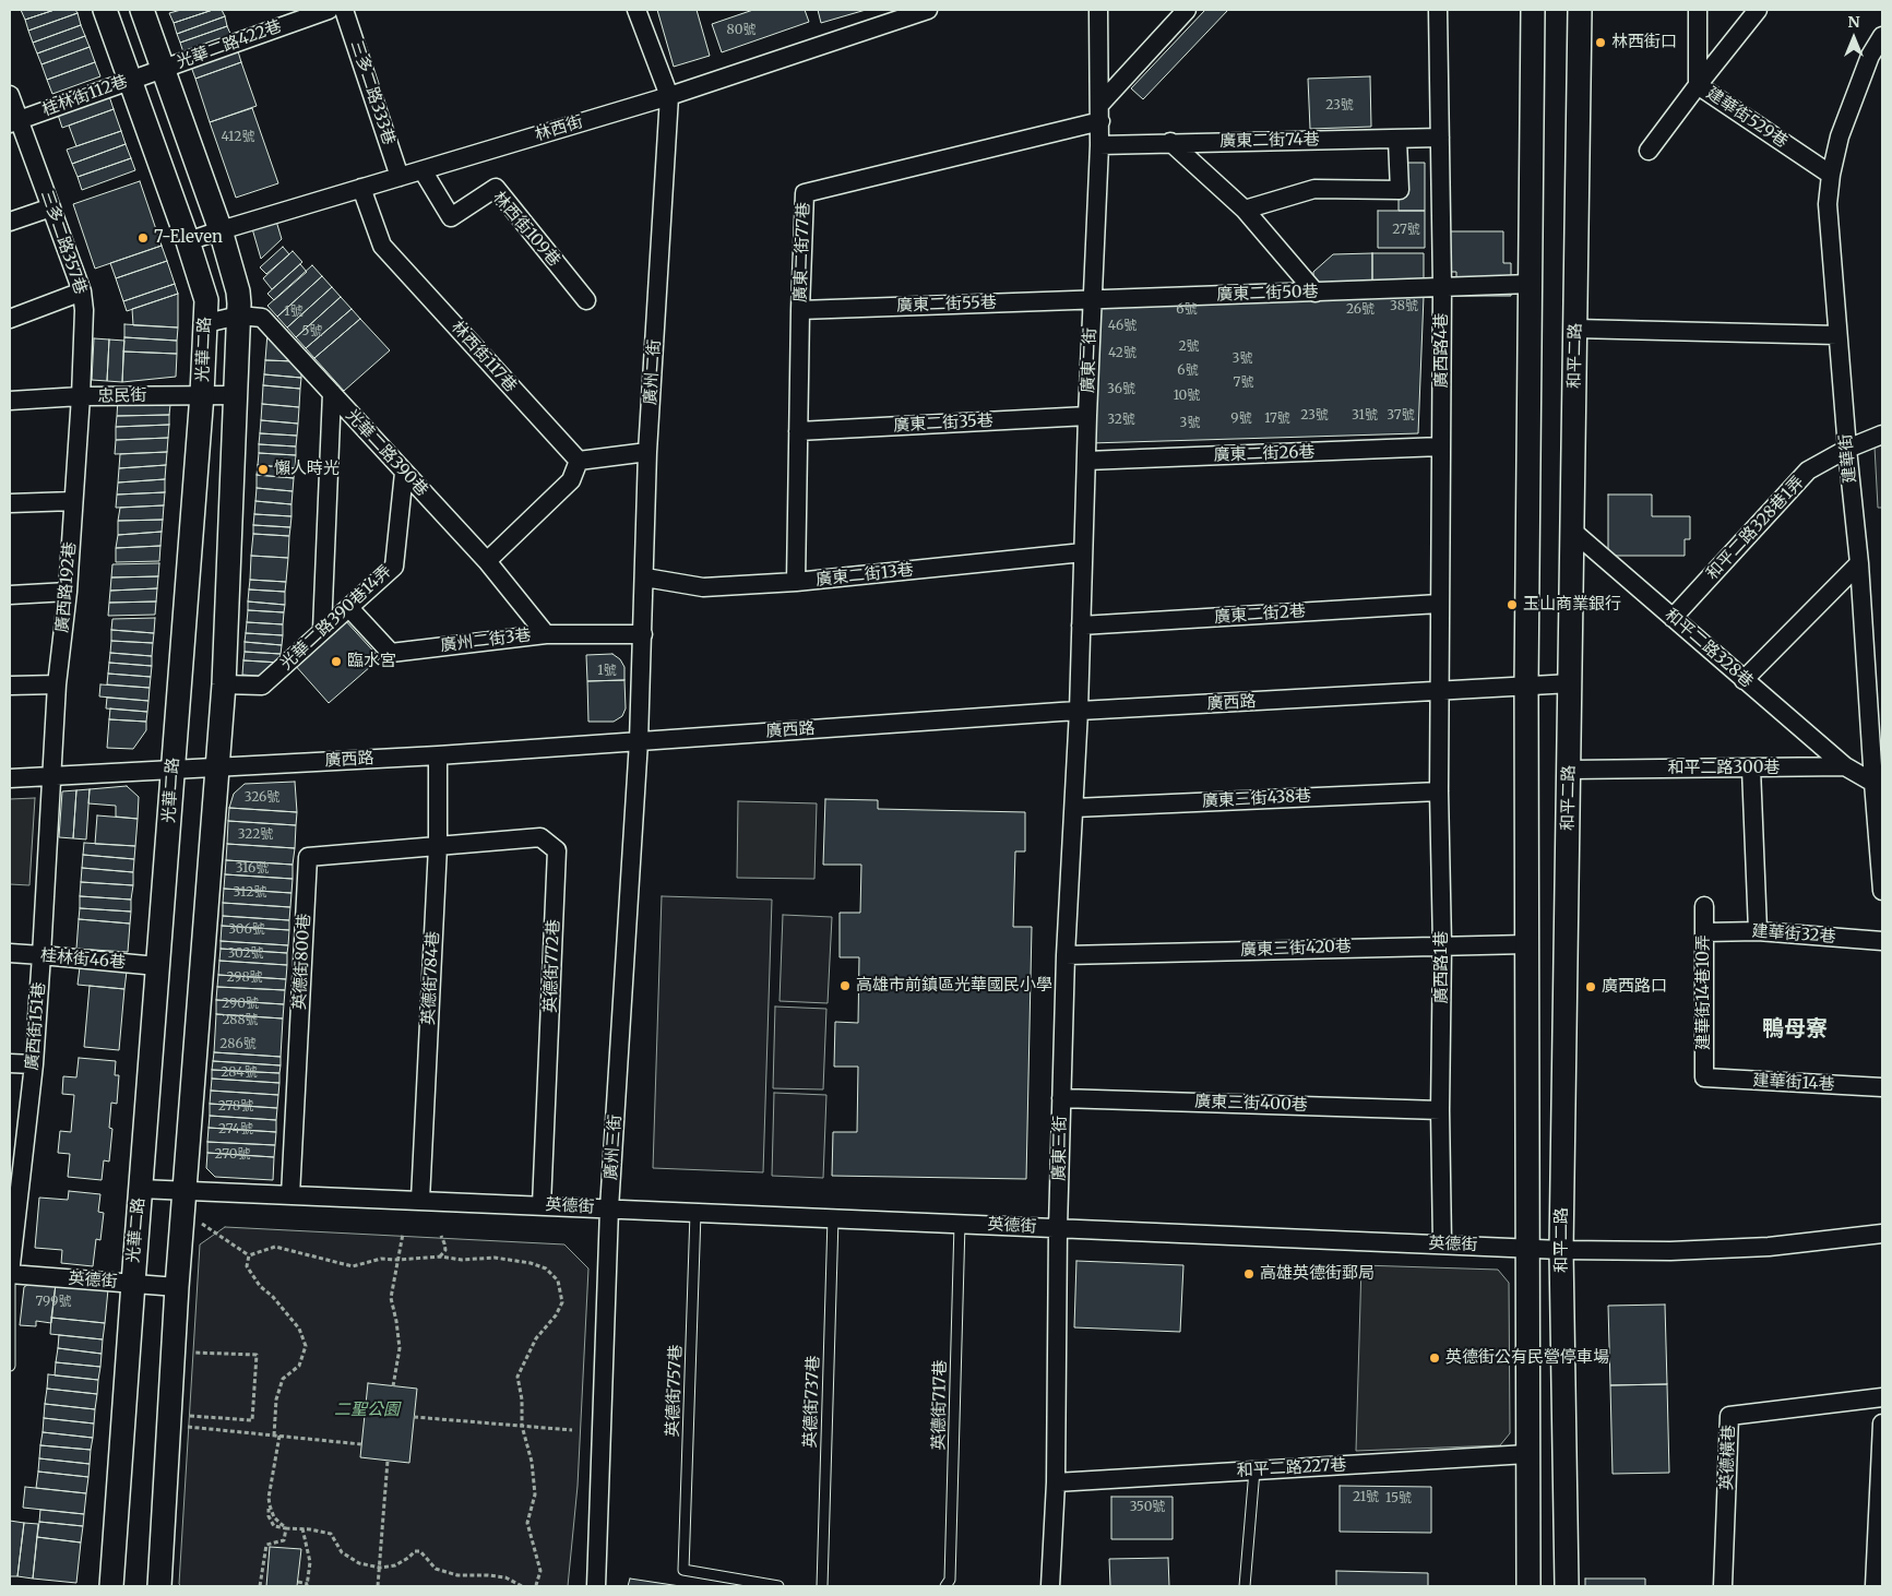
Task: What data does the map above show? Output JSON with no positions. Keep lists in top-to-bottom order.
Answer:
{
  "streets": {
    "street": [
      "光華二路422巷",
      "三多二路333巷",
      "桂林街112巷",
      "建華街529巷",
      "林西街",
      "廣東二街74巷",
      "林西街109巷",
      "三多二路357巷",
      "廣東二街77巷",
      "廣東二街50巷",
      "廣東二街55巷",
      "光華二路",
      "廣西路4巷",
      "和平二路",
      "林西街117巷",
      "廣東二街",
      "廣州二街",
      "忠民街",
      "廣東二街35巷",
      "光華二路390巷",
      "廣東二街26巷",
      "建華街",
      "和平二路328巷1弄",
      "廣東二街13巷",
      "廣西路192巷",
      "廣東二街2巷",
      "光華二路390巷14弄",
      "廣州二街3巷",
      "和平二路328巷",
      "廣西路",
      "和平二路300巷",
      "廣東三街438巷",
      "建華街32巷",
      "廣東三街420巷",
      "桂林街46巷",
      "英德街800巷",
      "英德街772巷",
      "廣西路1巷",
      "英德街784巷",
      "建華街14巷10弄",
      "廣西街151巷",
      "建華街14巷",
      "廣東三街400巷",
      "廣州三街",
      "廣東三街",
      "英德街",
      "英德橫巷",
      "和平二路227巷"
    ],
    "lane": ["英德街757巷", "英德街737巷", "英德街717巷"]
  },
  "crossings": [
    ["光華二路422巷", "桂林街112巷"],
    ["光華二路422巷", "光華二路"],
    ["三多二路333巷", "林西街"],
    ["桂林街112巷", "三多二路357巷"],
    ["桂林街112巷", "光華二路"],
    ["建華街529巷", "建華街"],
    ["林西街", "林西街109巷"],
    ["林西街", "光華二路"],
    ["林西街", "林西街117巷"],
    ["林西街", "廣州二街"],
    ["廣東二街74巷", "廣西路4巷"],
    ["廣東二街74巷", "廣東二街"],
    ["三多二路357巷", "忠民街"],
    ["三多二路357巷", "廣西路192巷"],
    ["廣東二街77巷", "廣東二街55巷"],
    ["廣東二街77巷", "廣東二街"],
    ["廣東二街77巷", "廣東二街35巷"],
    ["廣東二街77巷", "廣東二街13巷"],
    ["廣東二街50巷", "廣東二街55巷"],
    ["廣東二街50巷", "廣西路4巷"],
    ["廣東二街50巷", "廣東二街"],
    ["廣東二街55巷", "廣東二街"],
    ["光華二路", "忠民街"],
    ["光華二路", "光華二路390巷"],
    ["光華二路", "光華二路390巷14弄"],
    ["光華二路", "廣西路"],
    ["光華二路", "桂林街46巷"],
    ["光華二路", "英德街"],
    ["廣西路4巷", "廣東二街26巷"],
    ["廣西路4巷", "廣東二街2巷"],
    ["廣西路4巷", "廣西路"],
    ["廣西路4巷", "廣西路1巷"],
    ["和平二路", "和平二路328巷"],
    ["和平二路", "廣西路"],
    ["和平二路", "和平二路300巷"],
    ["和平二路", "英德街"],
    ["廣東二街", "廣東二街35巷"],
    ["廣東二街", "廣東二街26巷"],
    ["廣東二街", "廣東二街13巷"],
    ["廣東二街", "廣東二街2巷"],
    ["廣東二街", "廣西路"],
    ["廣東二街", "廣東三街"],
    ["廣州二街", "廣東二街13巷"],
    ["廣州二街", "廣州二街3巷"],
    ["廣州二街", "廣西路"],
    ["廣州二街", "廣州三街"],
    ["忠民街", "廣西路192巷"],
    ["光華二路390巷", "光華二路390巷14弄"],
    ["光華二路390巷", "廣州二街3巷"],
    ["建華街", "和平二路328巷1弄"],
    ["和平二路328巷1弄", "和平二路328巷"],
    ["廣西路192巷", "廣西路"],
    ["廣西路192巷", "廣西街151巷"],
    ["光華二路390巷14弄", "廣州二街3巷"],
    ["和平二路328巷", "和平二路300巷"],
    ["廣西路", "廣西路1巷"],
    ["廣西路", "英德街784巷"],
    ["廣西路", "廣西街151巷"],
    ["廣西路", "廣州三街"],
    ["廣西路", "廣東三街"],
    ["廣東三街438巷", "廣西路1巷"],
    ["廣東三街438巷", "廣東三街"],
    ["建華街32巷", "建華街14巷10弄"],
    ["廣東三街420巷", "廣西路1巷"],
    ["廣東三街420巷", "廣東三街"],
    ["桂林街46巷", "廣西街151巷"],
    ["英德街800巷", "英德街772巷"],
    ["英德街800巷", "英德街784巷"],
    ["英德街800巷", "英德街"],
    ["英德街772巷", "英德街784巷"],
    ["英德街772巷", "英德街"],
    ["廣西路1巷", "廣東三街400巷"],
    ["廣西路1巷", "英德街"],
    ["英德街784巷", "英德街"],
    ["建華街14巷10弄", "建華街14巷"],
    ["廣西街151巷", "英德街"],
    ["廣東三街400巷", "廣東三街"],
    ["廣州三街", "英德街"],
    ["廣東三街", "英德街"],
    ["廣東三街", "和平二路227巷"],
    ["英德街", "英德街757巷"],
    ["英德街", "英德街737巷"],
    ["英德街", "英德街717巷"]
  ],
  "districts": ["鴨母寮"],
  "parks": ["二聖公園"],
  "places": [
    "林西街口",
    "7-Eleven",
    "懶人時光",
    "玉山商業銀行",
    "臨水宮",
    "高雄市前鎮區光華國民小學",
    "廣西路口",
    "高雄英德街郵局",
    "英德街公有民營停車場"
  ],
  "house_numbers": [
    "80號",
    "23號",
    "412號",
    "27號",
    "38號",
    "6號",
    "26號",
    "1號",
    "46號",
    "5號",
    "2號",
    "42號",
    "3號",
    "6號",
    "7號",
    "36號",
    "10號",
    "23號",
    "31號",
    "37號",
    "9號",
    "17號",
    "32號",
    "3號",
    "1號",
    "326號",
    "322號",
    "316號",
    "312號",
    "306號",
    "302號",
    "298號",
    "290號",
    "288號",
    "286號",
    "284號",
    "278號",
    "274號",
    "270號",
    "799號",
    "21號",
    "15號",
    "350號"
  ],
  "north": "top"
}
